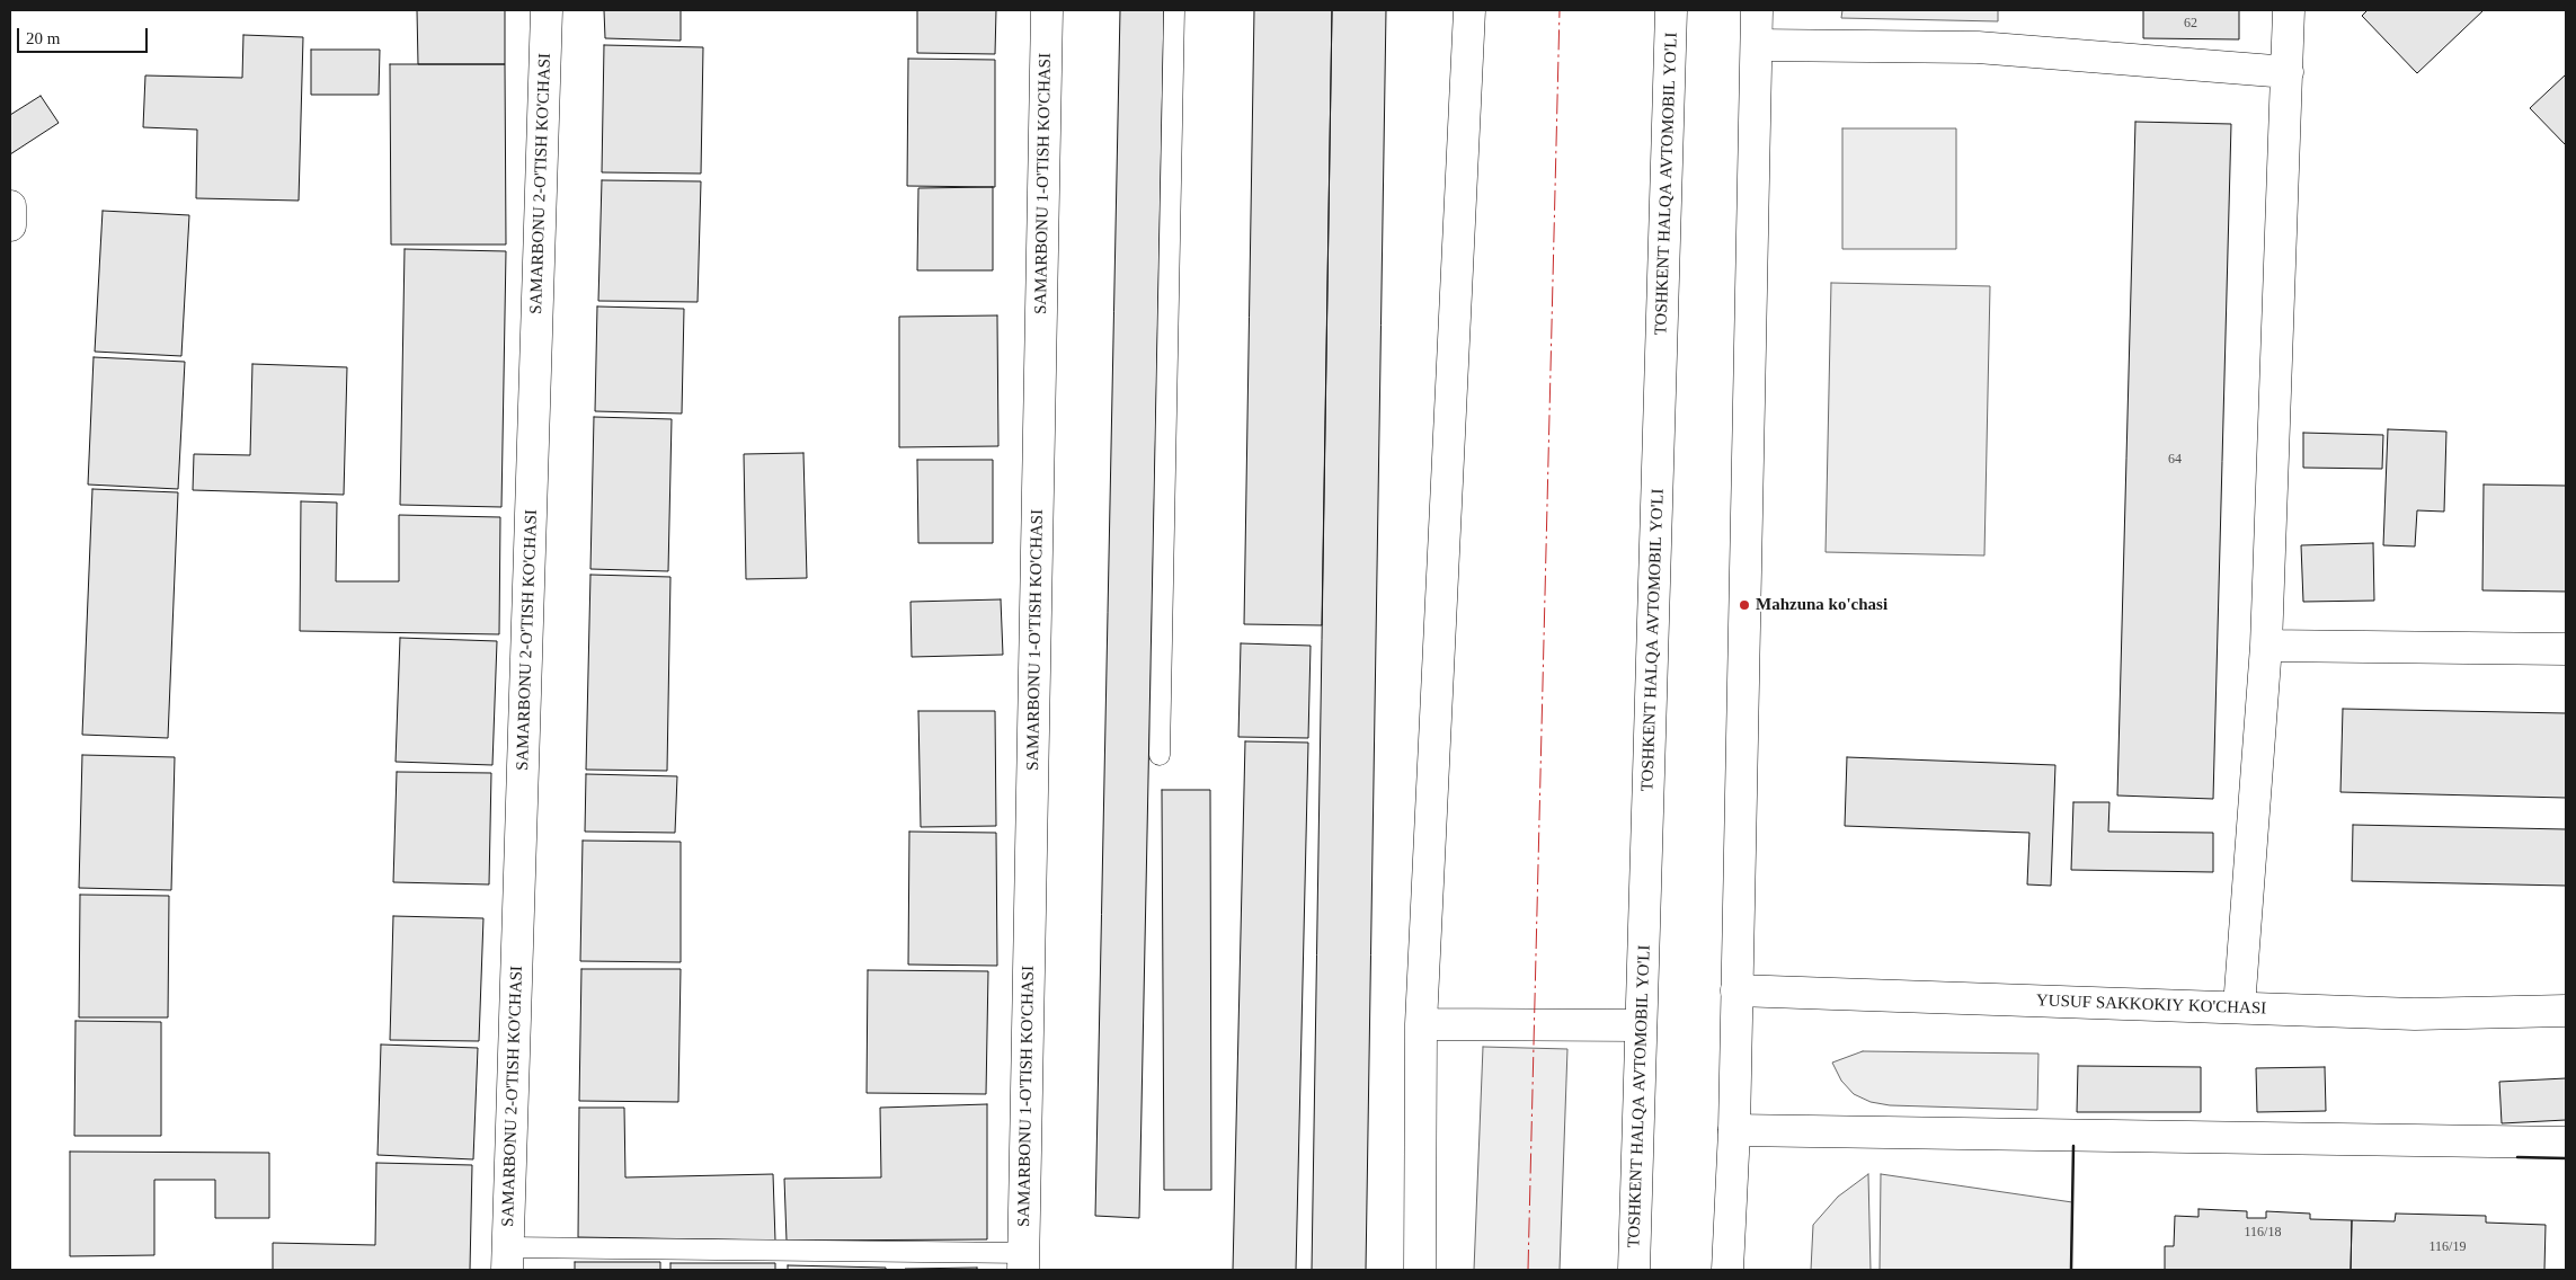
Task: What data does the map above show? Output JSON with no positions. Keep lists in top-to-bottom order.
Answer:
{
  "streets": {
    "main road": [
      "SAMARBONU 2-O'TISH KO'CHASI",
      "SAMARBONU 1-O'TISH KO'CHASI",
      "TOSHKENT HALQA AVTOMOBIL YO'LI",
      "YUSUF SAKKOKIY KO'CHASI"
    ]
  },
  "places": ["Mahzuna ko'chasi"],
  "house_numbers": [
    "62",
    "64",
    "116/18",
    "116/19"
  ],
  "scale_bar": "20 m"
}
